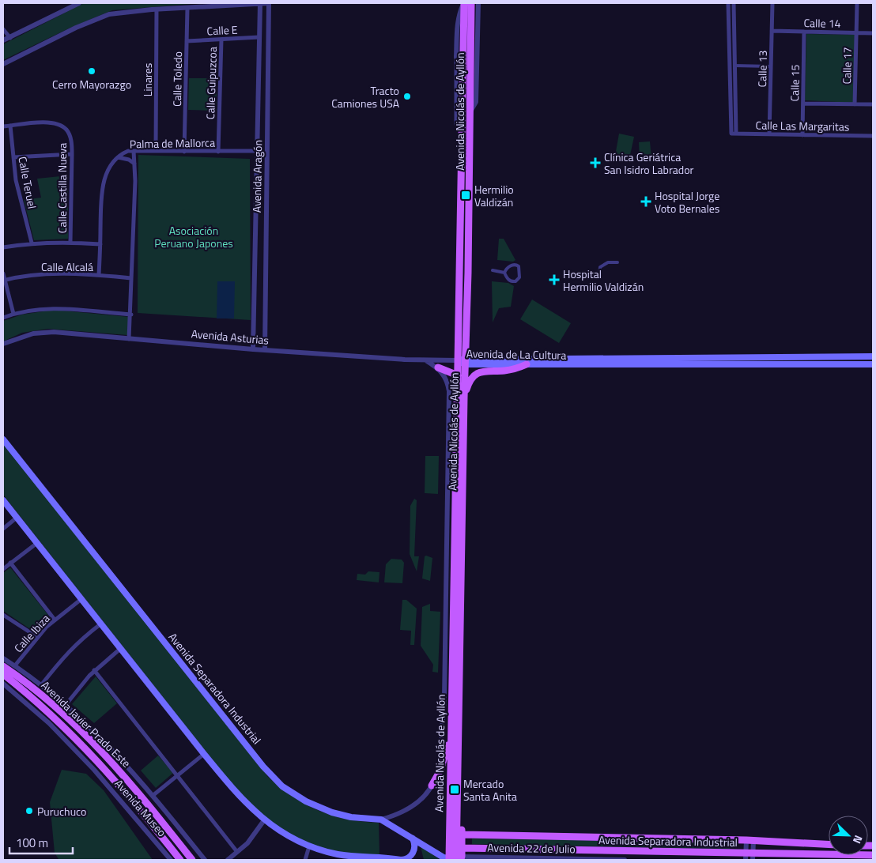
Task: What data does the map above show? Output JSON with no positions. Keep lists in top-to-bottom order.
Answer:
{
  "streets": {
    "main road": [
      "Avenida Nicolás de Ayllón",
      "Avenida de La Cultura",
      "Avenida Separadora Industrial",
      "Avenida Javier Prado Este"
    ],
    "street": [
      "Calle 14",
      "Calle E",
      "Calle 17",
      "Calle 13",
      "Calle Toledo",
      "Linares",
      "Calle Guipuzcoa",
      "Calle 15",
      "Calle Las Margaritas",
      "Palma de Mallorca",
      "Avenida Aragón",
      "Calle Teruel",
      "Calle Castilla Nueva",
      "Calle Alcalá",
      "Avenida Asturias",
      "Calle Ibiza",
      "Avenida Museo",
      "Avenida 22 de Julio"
    ]
  },
  "crossings": [
    ["Calle 14", "Calle 17"],
    ["Calle 14", "Calle 13"],
    ["Calle 14", "Calle 15"],
    ["Calle E", "Calle Toledo"],
    ["Calle E", "Calle Guipuzcoa"],
    ["Calle E", "Avenida Aragón"],
    ["Calle 13", "Calle Las Margaritas"],
    ["Calle Toledo", "Palma de Mallorca"],
    ["Linares", "Palma de Mallorca"],
    ["Calle Guipuzcoa", "Palma de Mallorca"],
    ["Calle 15", "Calle Las Margaritas"],
    ["Avenida Nicolás de Ayllón", "Avenida Asturias"],
    ["Avenida Nicolás de Ayllón", "Avenida de La Cultura"],
    ["Avenida Nicolás de Ayllón", "Avenida Separadora Industrial"],
    ["Avenida Nicolás de Ayllón", "Avenida 22 de Julio"],
    ["Palma de Mallorca", "Avenida Aragón"],
    ["Palma de Mallorca", "Calle Alcalá"],
    ["Avenida Aragón", "Avenida Asturias"],
    ["Calle Teruel", "Calle Castilla Nueva"],
    ["Avenida Asturias", "Avenida de La Cultura"],
    ["Avenida Separadora Industrial", "Avenida 22 de Julio"]
  ],
  "parks": ["Asociación Peruano Japones"],
  "places": {
    "other": ["Cerro Mayorazgo", "Tracto Camiones USA", "Puruchuco"],
    "health": ["Clínica Geriátrica San Isidro Labrador", "Hospital Jorge Voto Bernales", "Hospital Hermilio Valdizán"],
    "transit": ["Hermilio Valdizán", "Mercado Santa Anita"]
  },
  "scale_bar": "100 m",
  "north": "bottom right"
}
